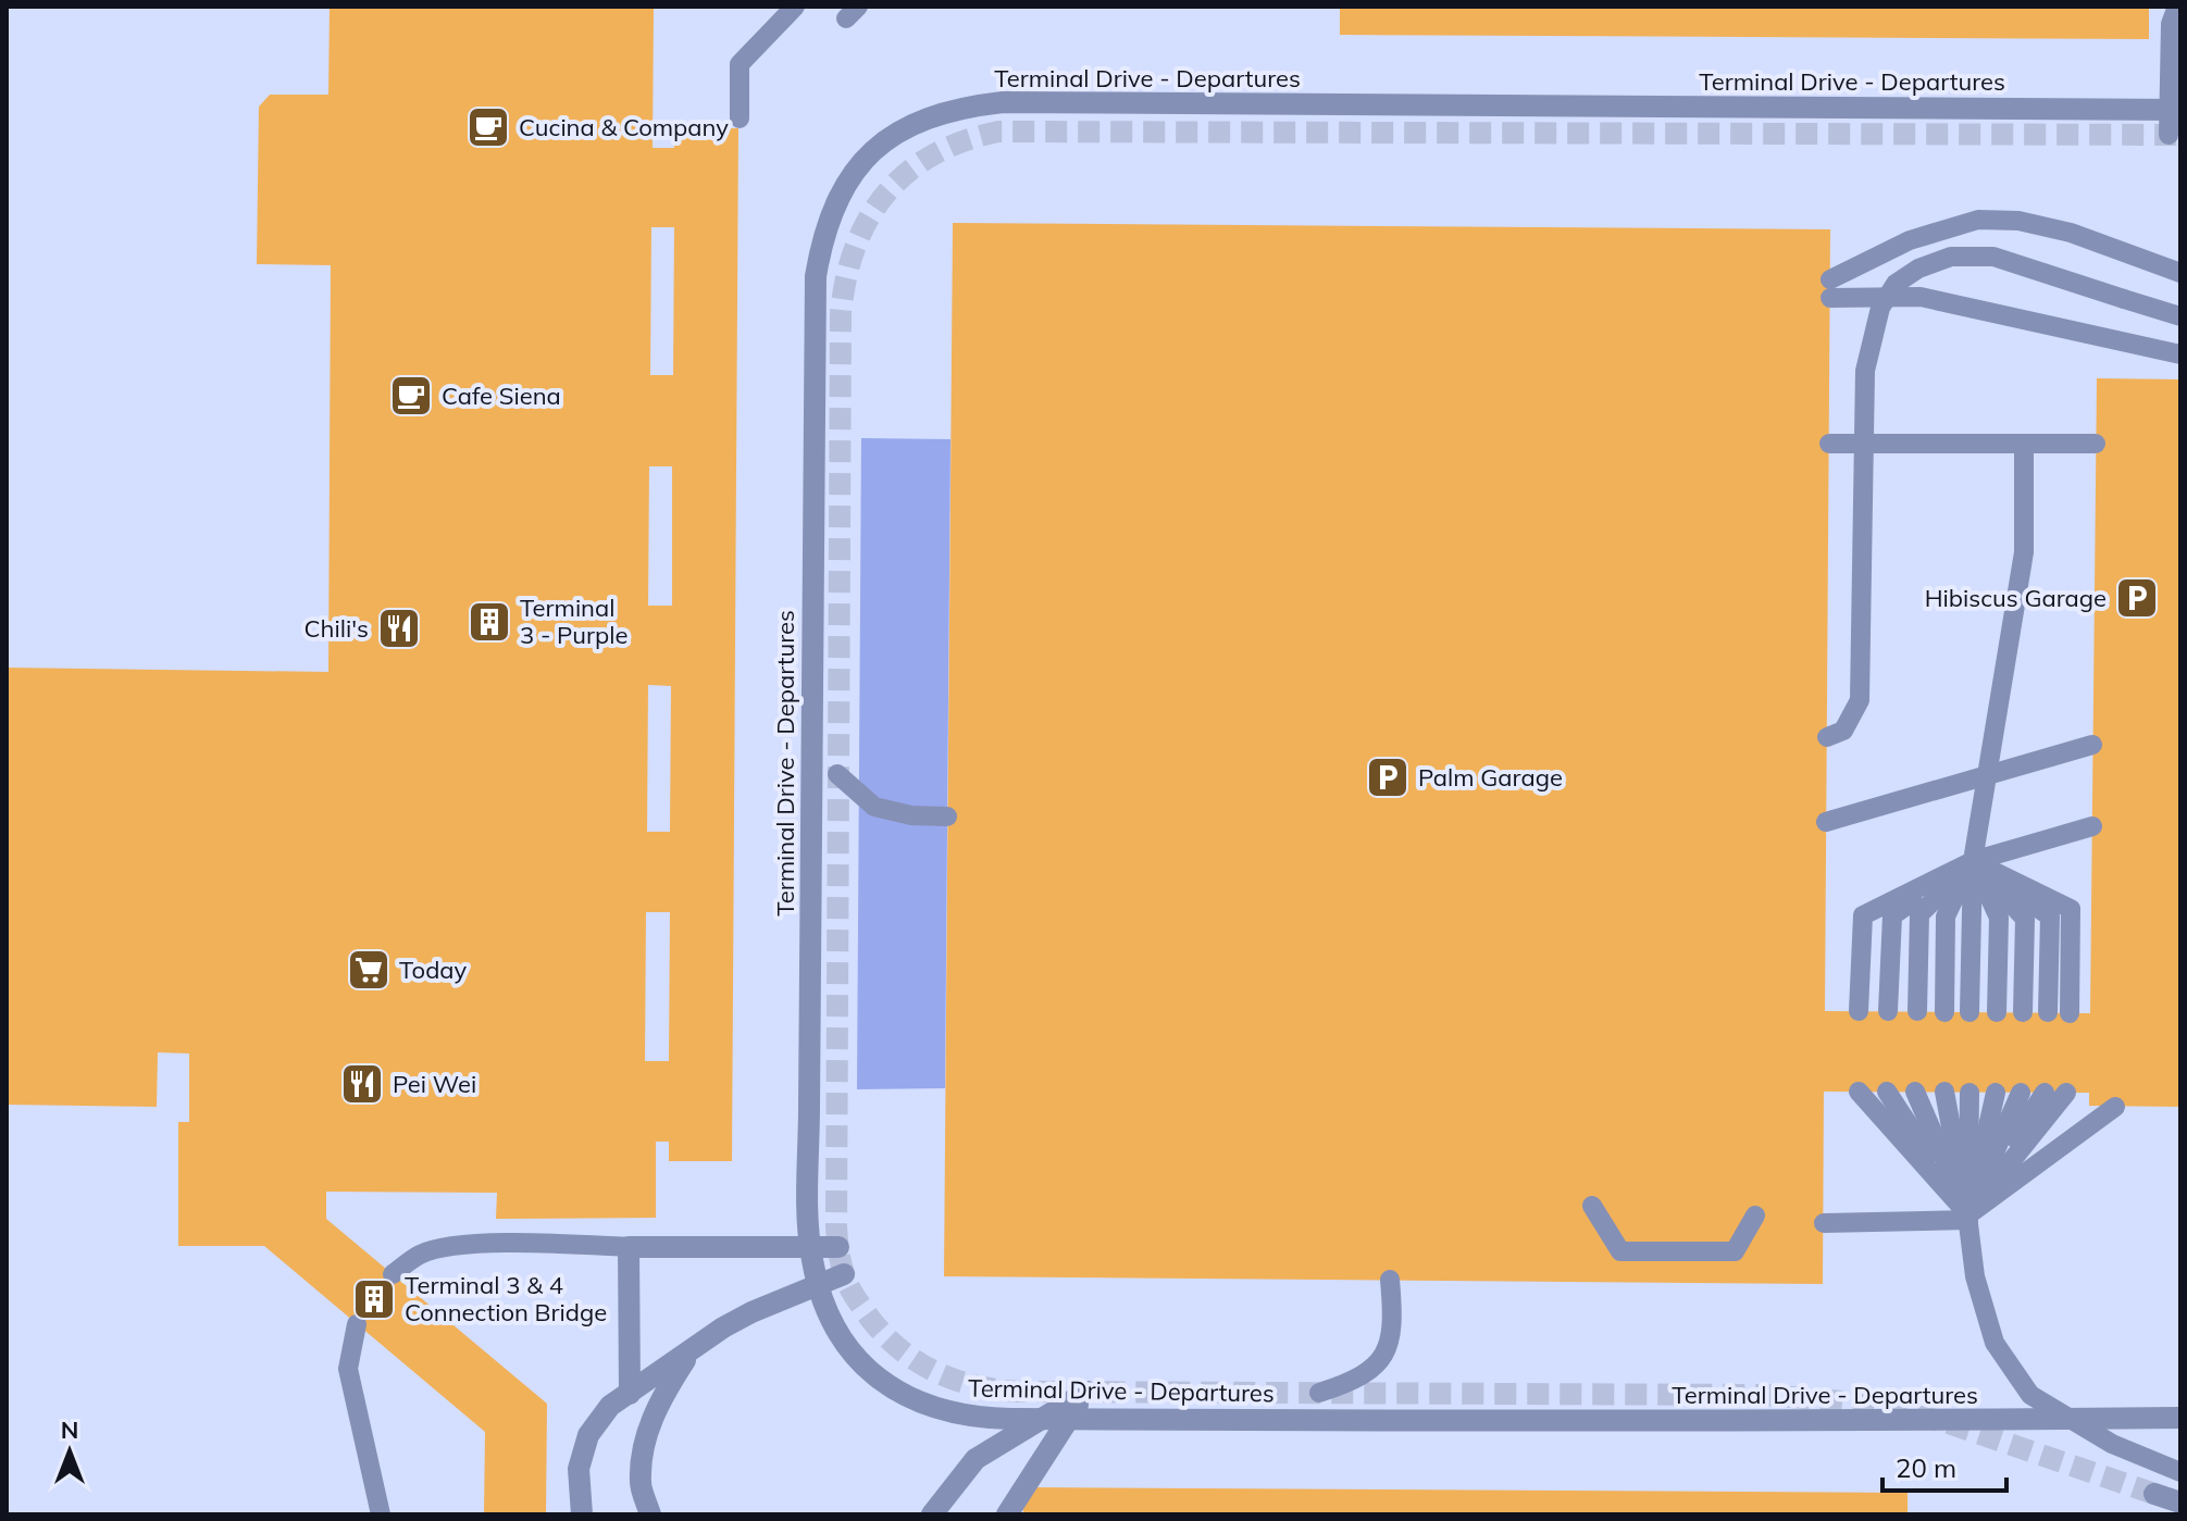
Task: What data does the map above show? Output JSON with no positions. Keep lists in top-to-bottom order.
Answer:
{
  "streets": {
    "street": ["Terminal Drive - Departures"]
  },
  "places": {
    "cafe": ["Cucina & Company", "Cafe Siena"],
    "parking": ["Hibiscus Garage", "Palm Garage"],
    "building": ["Terminal 3 - Purple", "Terminal 3 & 4 Connection Bridge"],
    "restaurant": ["Chili's", "Pei Wei"],
    "supermarket": ["Today"]
  },
  "scale_bar": "20 m",
  "north": "top"
}
